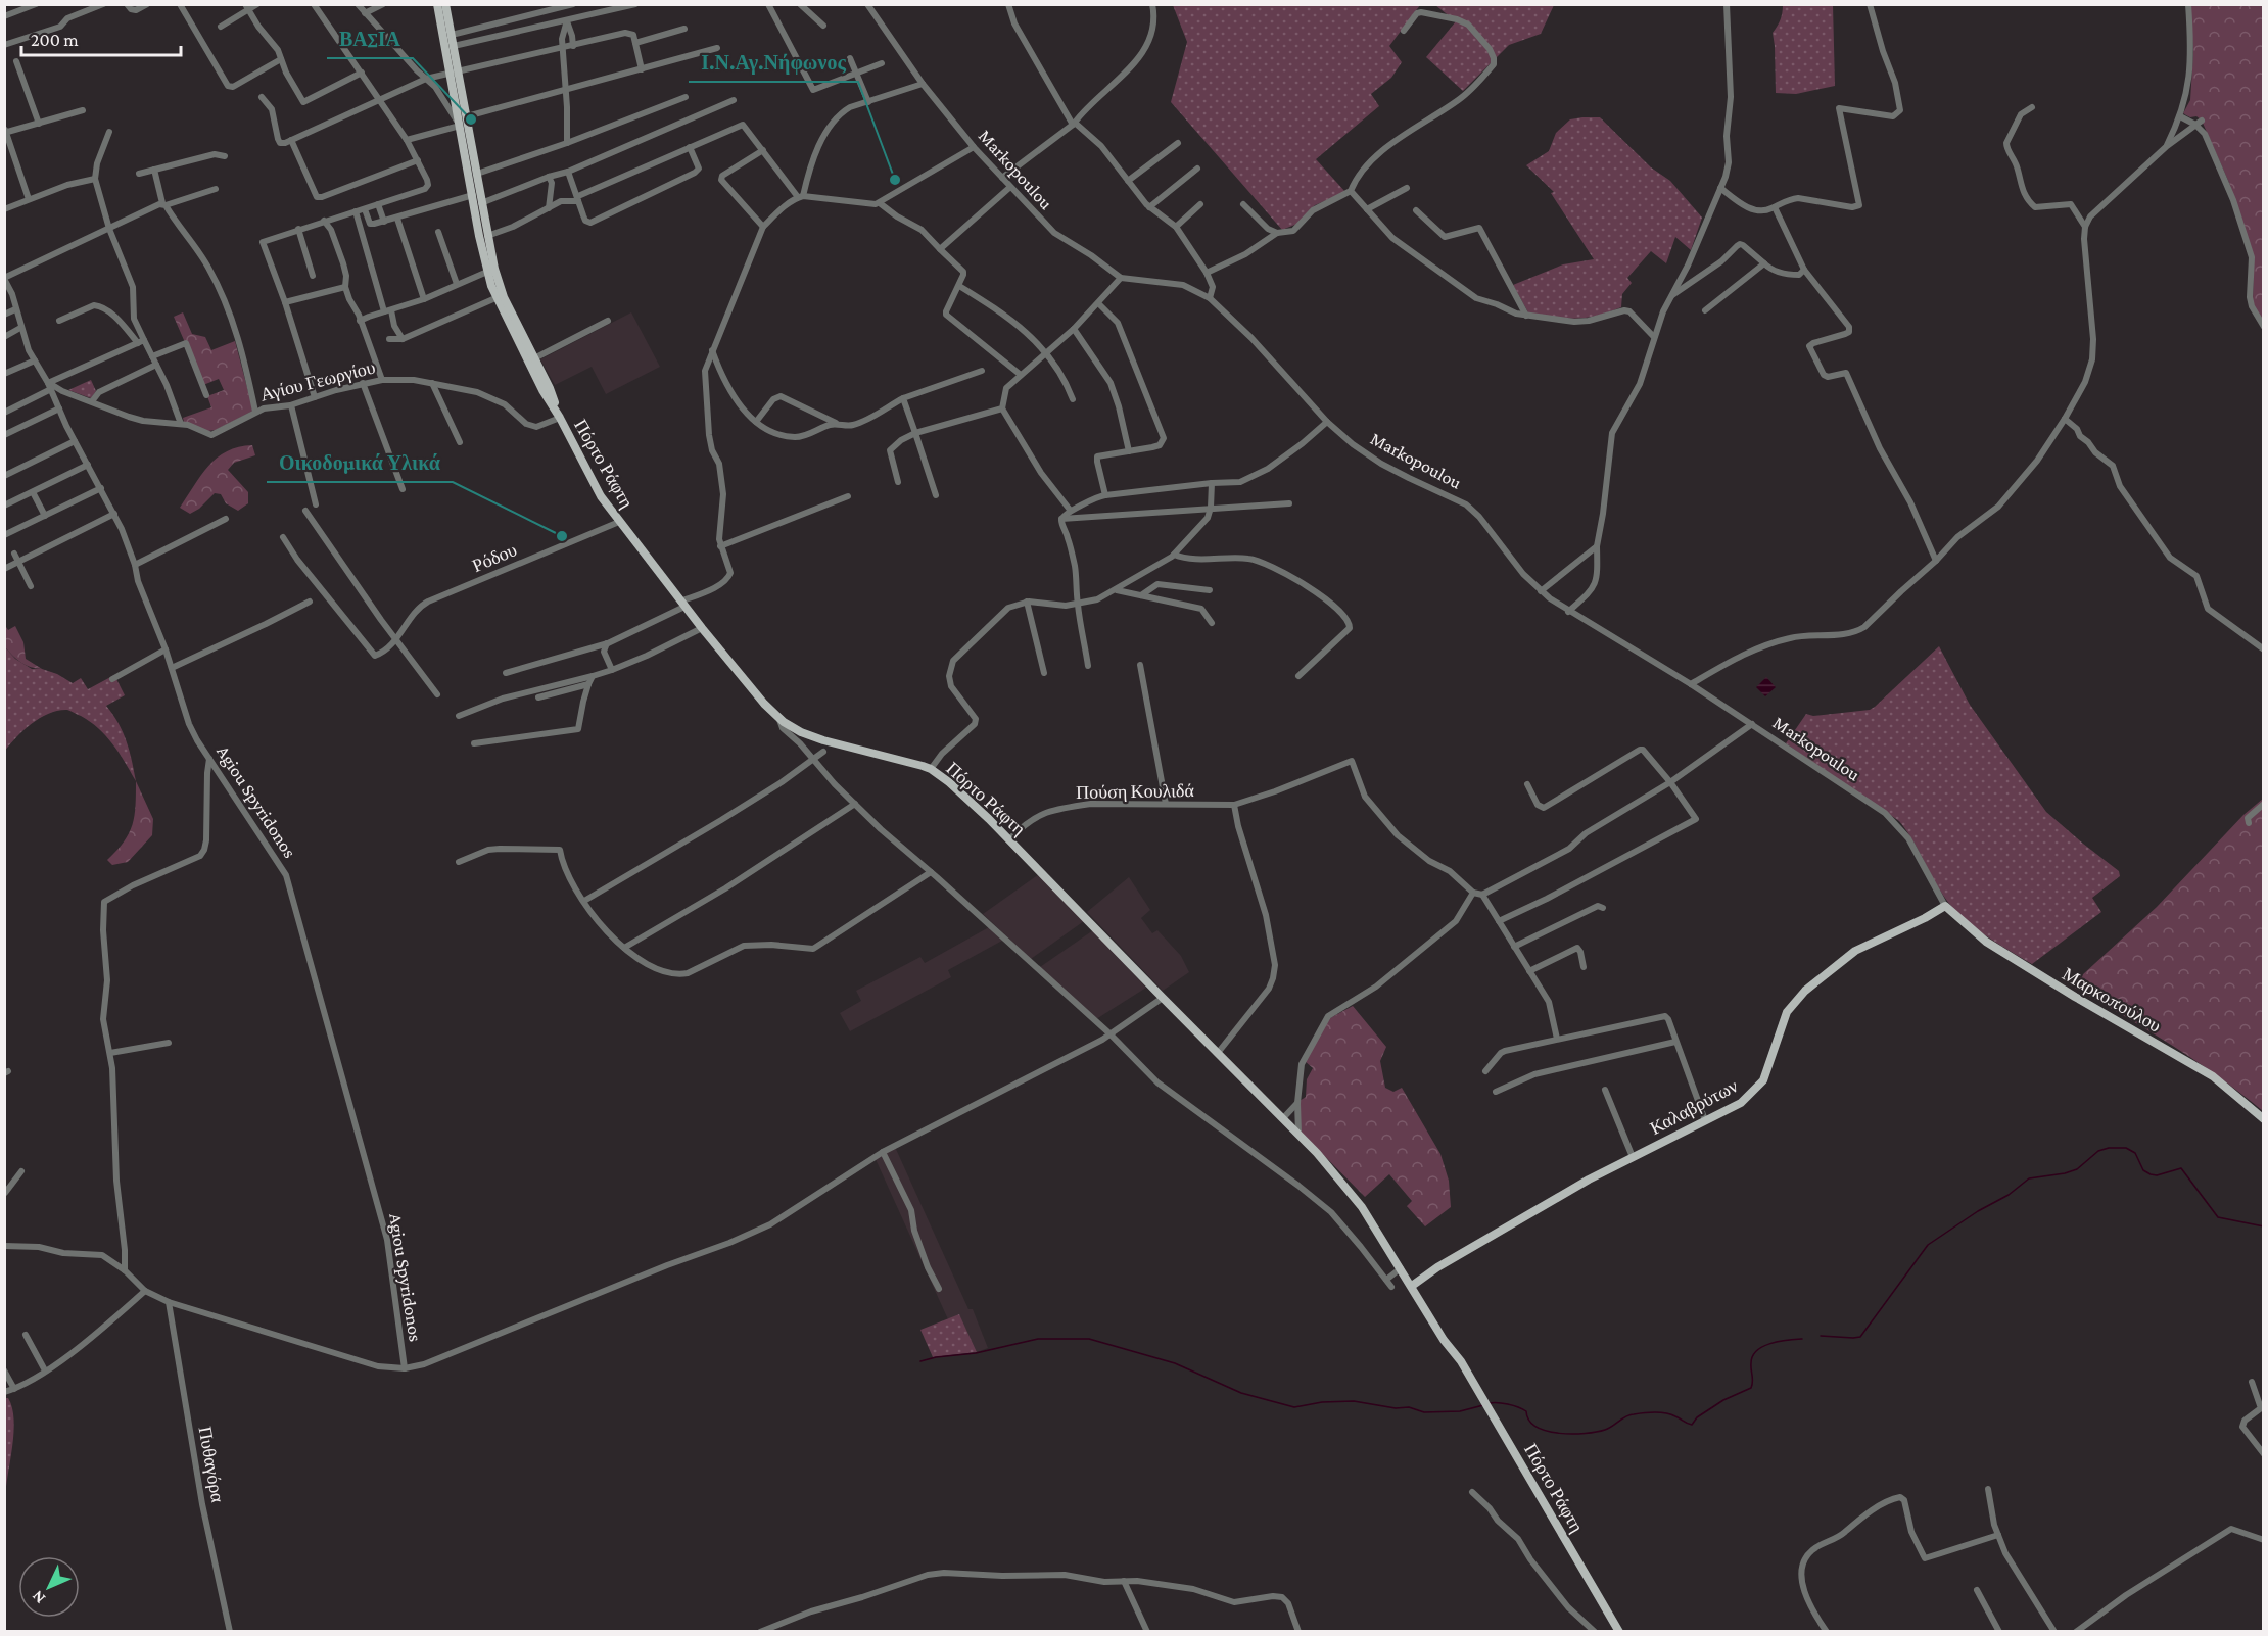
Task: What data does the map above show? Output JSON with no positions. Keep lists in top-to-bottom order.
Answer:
{
  "streets": {
    "main road": ["Πόρτο Ράφτη", "Μαρκοπούλου", "Καλαβρύτων"],
    "street": [
      "Markopoulou",
      "Αγίου Γεωργίου",
      "Ρόδου",
      "Πούση Κουλιδά",
      "Agiou Spyridonos",
      "Πυθαγόρα"
    ]
  },
  "crossings": [
    ["Markopoulou", "Μαρκοπούλου"],
    ["Markopoulou", "Καλαβρύτων"],
    ["Αγίου Γεωργίου", "Πόρτο Ράφτη"],
    ["Αγίου Γεωργίου", "Agiou Spyridonos"],
    ["Πόρτο Ράφτη", "Ρόδου"],
    ["Πόρτο Ράφτη", "Πούση Κουλιδά"],
    ["Πόρτο Ράφτη", "Καλαβρύτων"],
    ["Μαρκοπούλου", "Καλαβρύτων"]
  ],
  "places": ["ΒΑΣΙΑ", "Ι.Ν.Αγ.Νήφωνος", "Οικοδομικά Υλικά"],
  "scale_bar": "200 m",
  "north": "bottom left"
}
